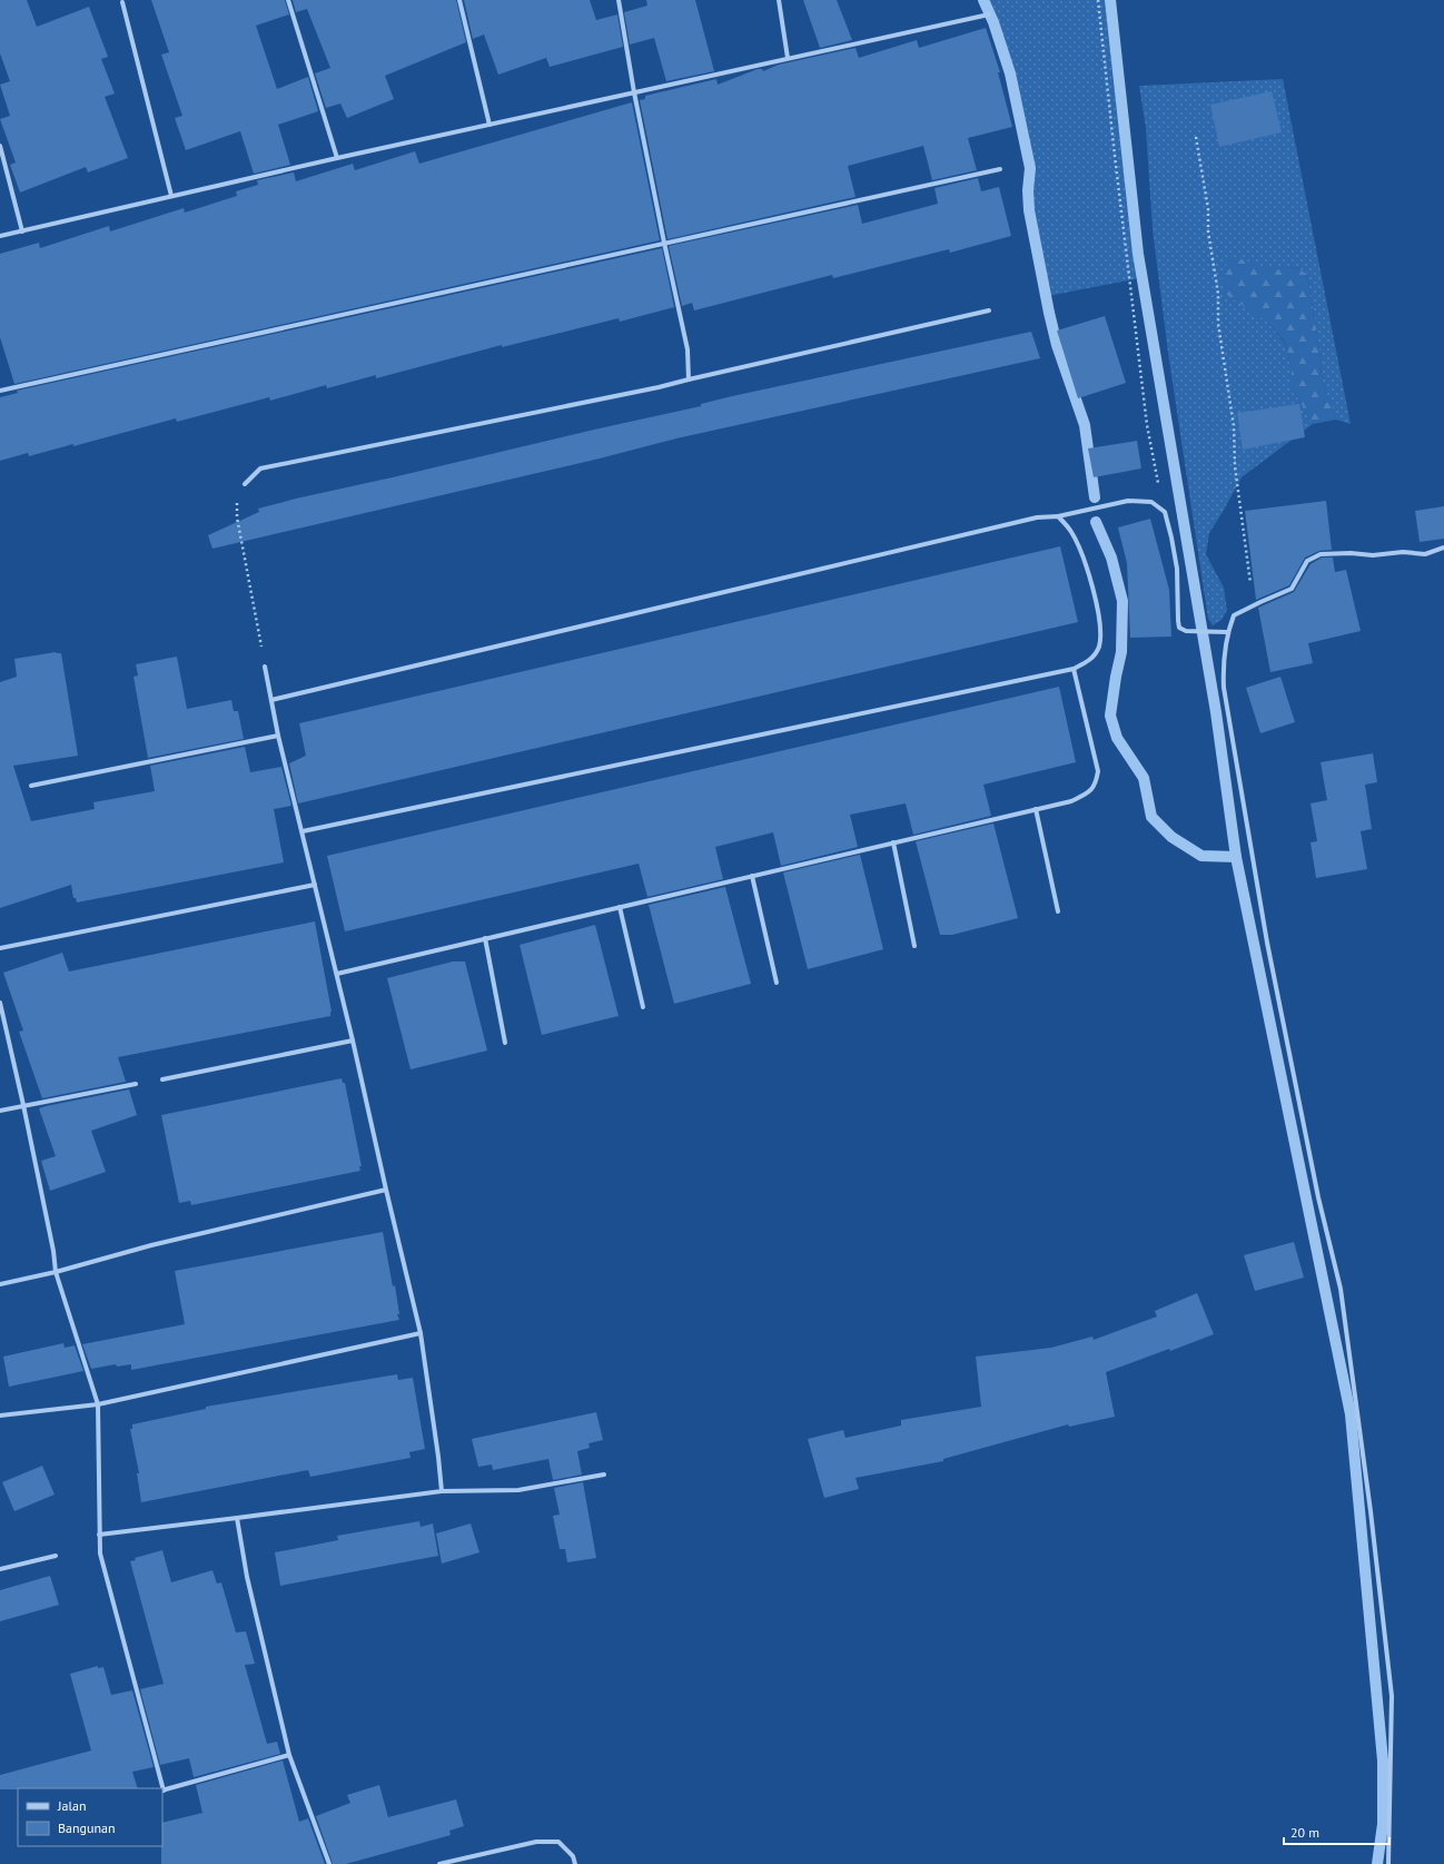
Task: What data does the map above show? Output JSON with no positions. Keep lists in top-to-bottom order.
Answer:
{
  "legend": ["Jalan", "Bangunan"],
  "scale_bar": "20 m"
}
